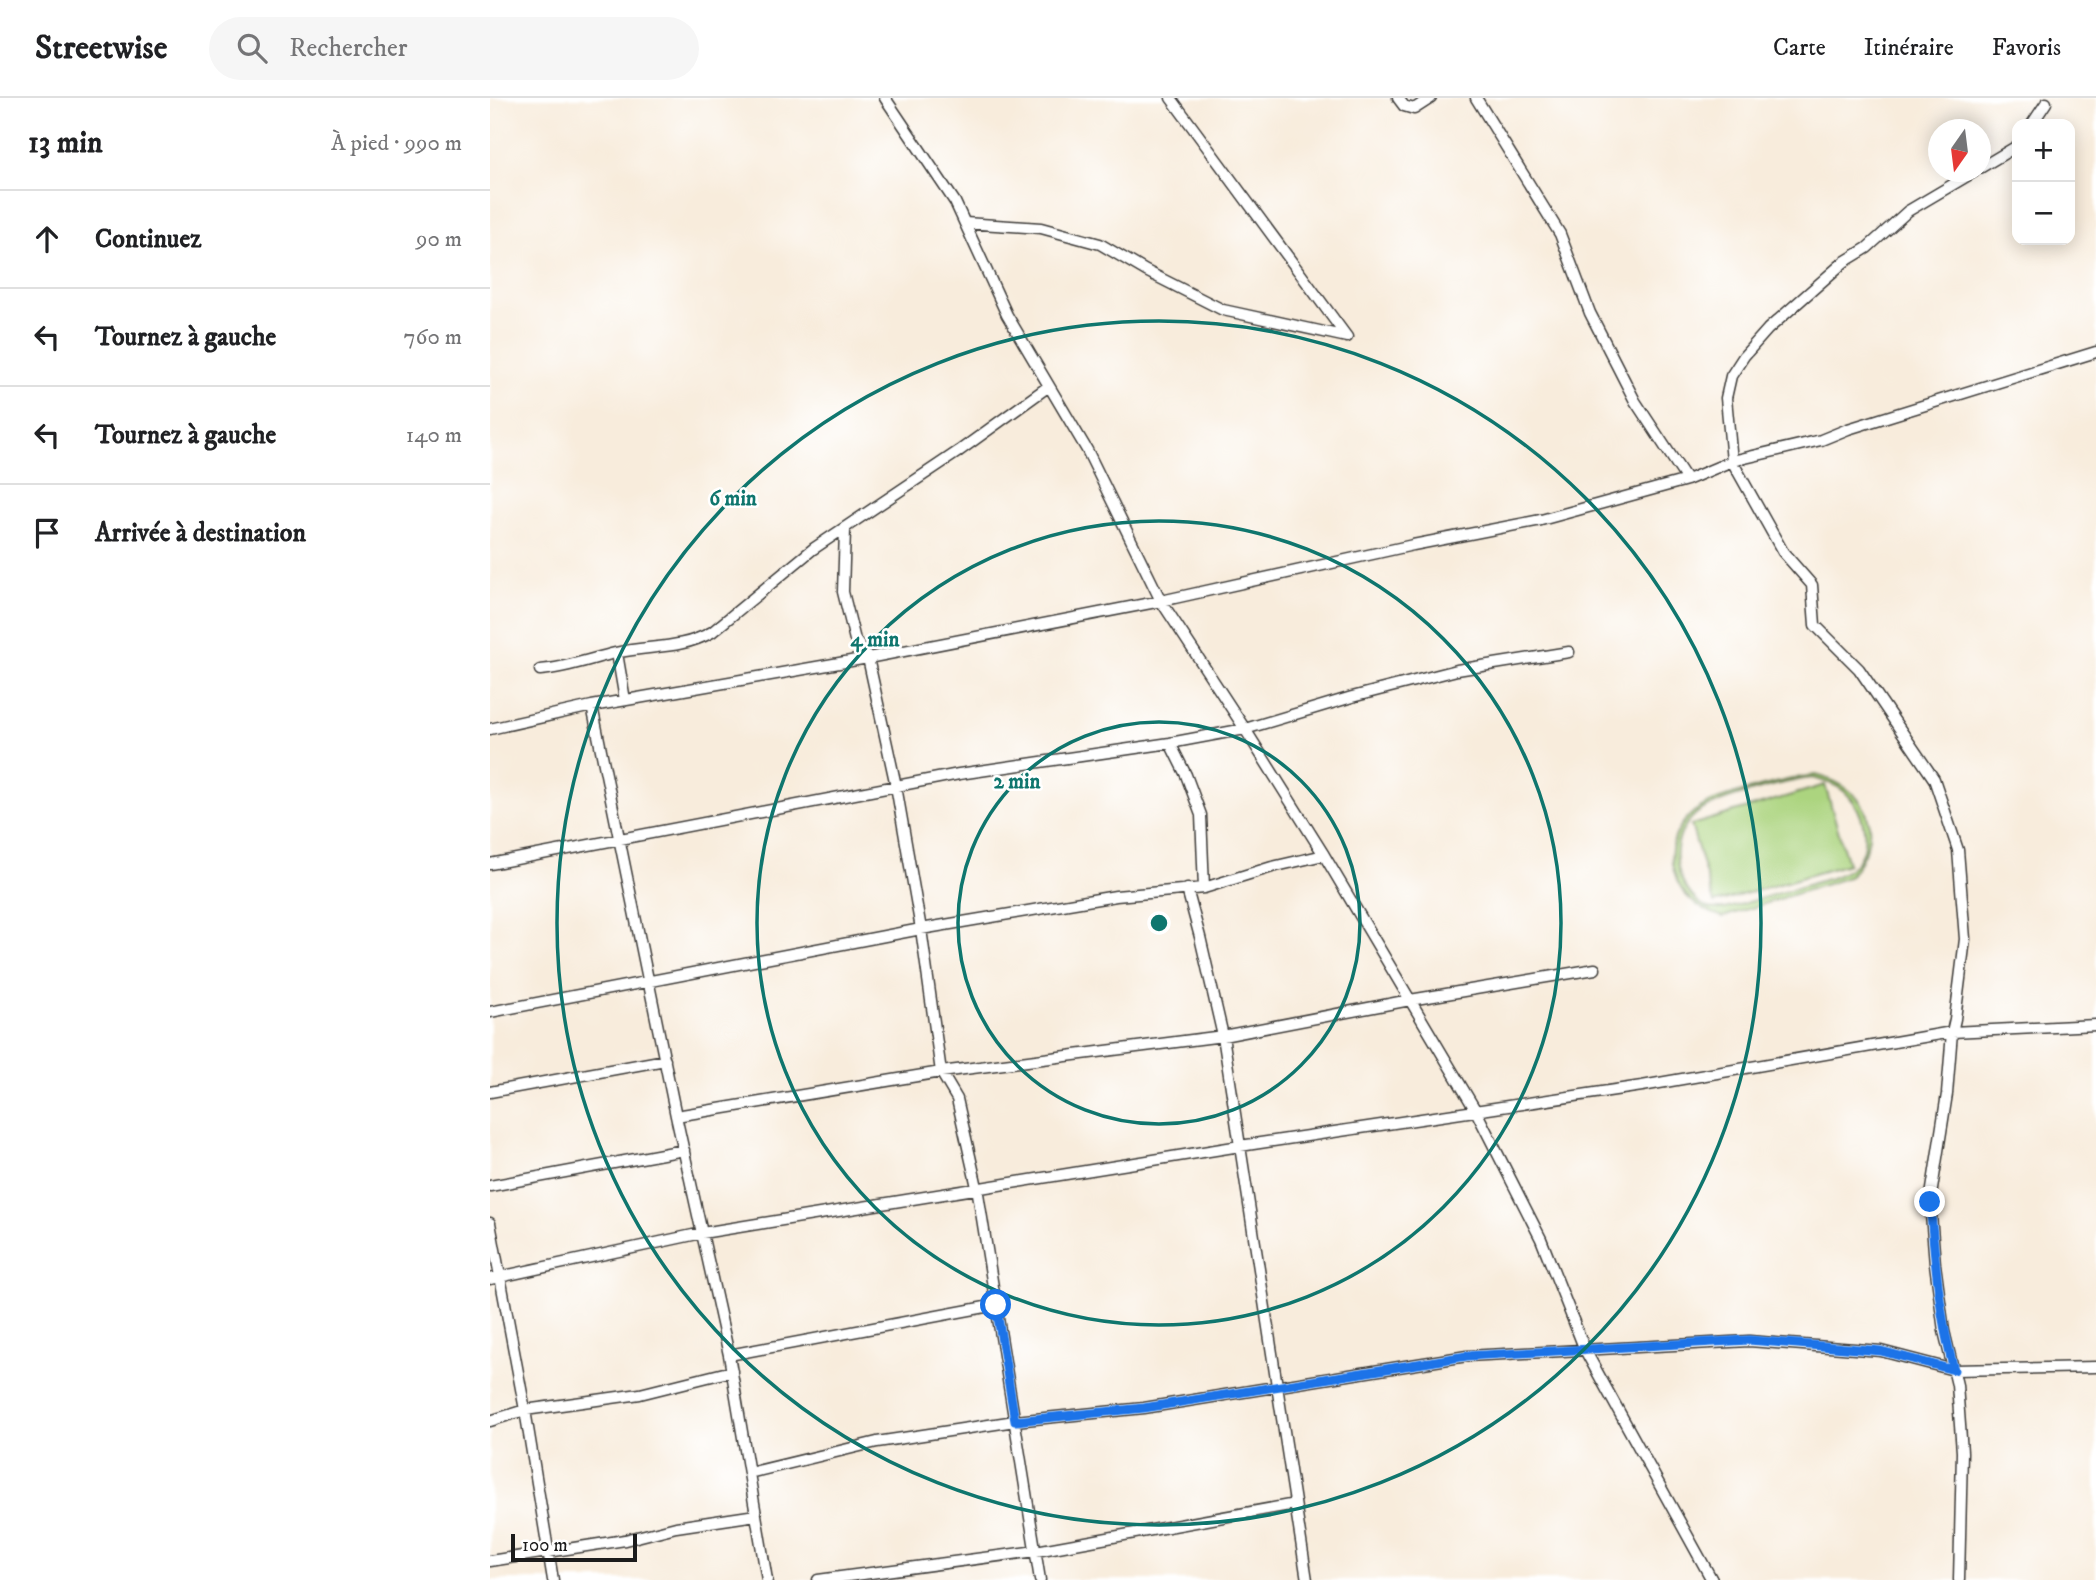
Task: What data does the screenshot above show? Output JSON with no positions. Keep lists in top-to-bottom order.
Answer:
{
  "scale_bar": "100 m",
  "north": "bottom",
  "page": {
    "header": "Streetwise",
    "search": "Rechercher",
    "nav": ["Carte", "Itinéraire", "Favoris"],
    "heading": ["13 min", "À pied · 990 m"],
    "map_buttons": ["+", "−"],
    "list": [
      ["Continuez", "90 m"],
      ["Tournez à gauche", "760 m"],
      ["Tournez à gauche", "140 m"],
      "Arrivée à destination"
    ],
    "scale": "100 m"
  },
  "rings": ["6 min", "4 min", "2 min"]
}
